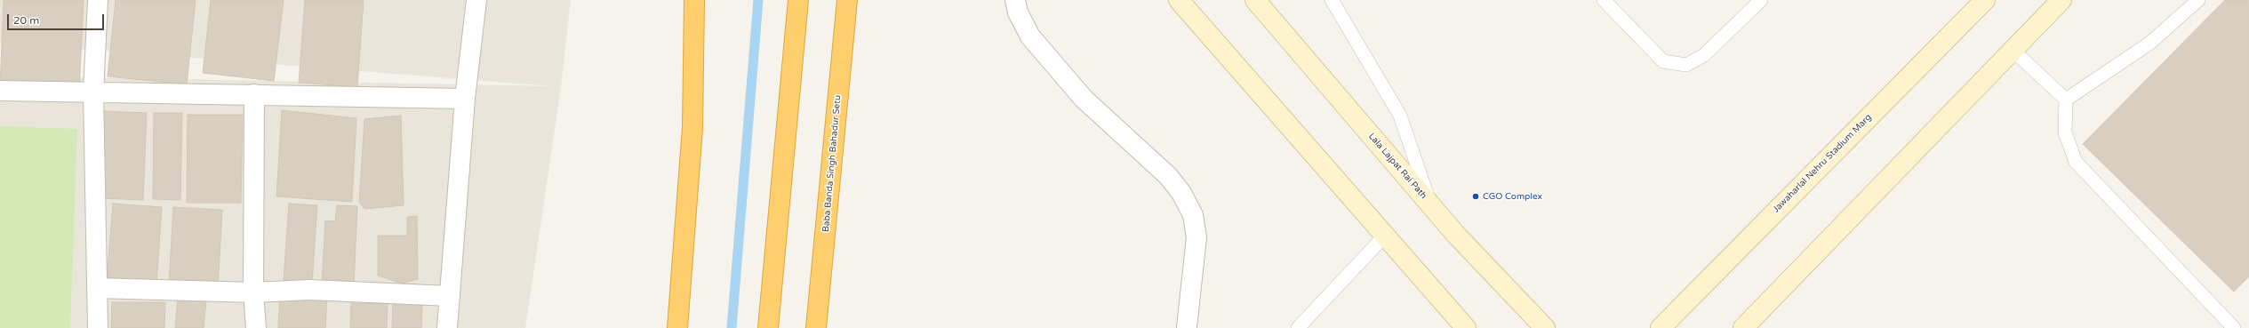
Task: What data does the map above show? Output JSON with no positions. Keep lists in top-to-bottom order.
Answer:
{
  "streets": {
    "highway": ["Baba Banda Singh Bahadur Setu"],
    "street": ["Jawaharlal Nehru Stadium Marg", "Lala Lajpat Rai Path"]
  },
  "places": ["CGO Complex"],
  "scale_bar": "20 m"
}
